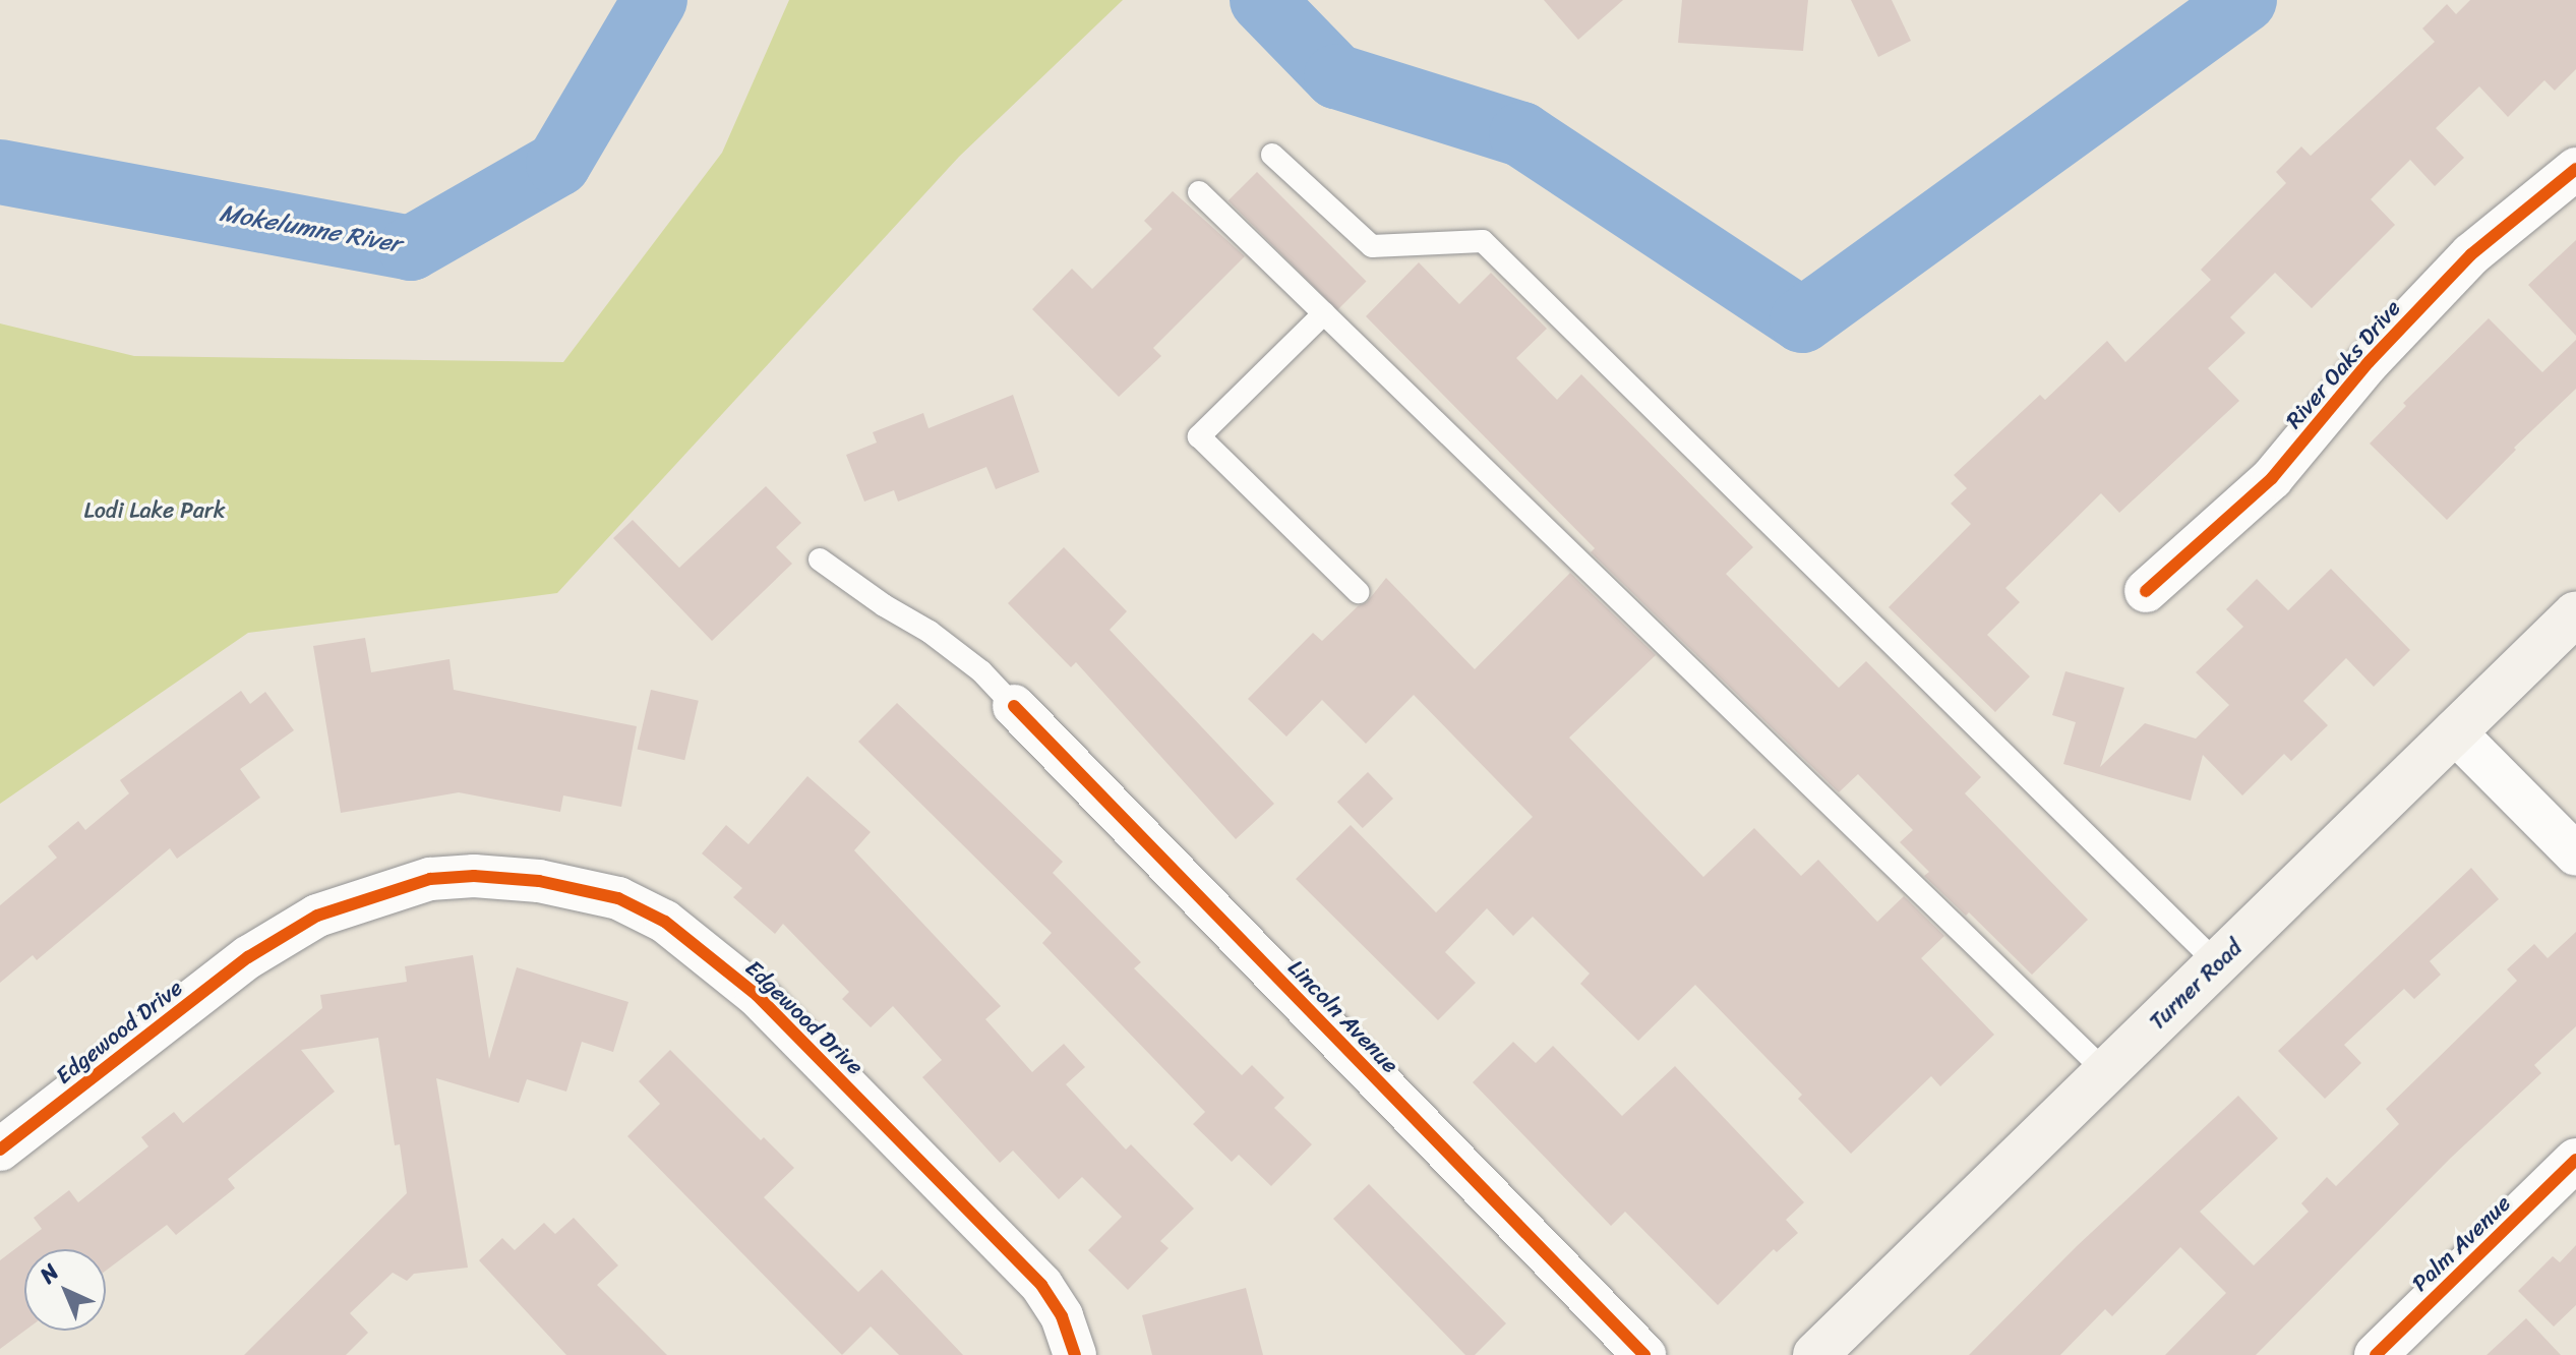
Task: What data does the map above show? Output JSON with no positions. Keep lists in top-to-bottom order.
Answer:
{
  "streets": {
    "main road": ["Turner Road"],
    "street": [
      "River Oaks Drive",
      "Lincoln Avenue",
      "Edgewood Drive",
      "Palm Avenue"
    ]
  },
  "water": ["Mokelumne River"],
  "parks": ["Lodi Lake Park"],
  "north": "top left"
}
